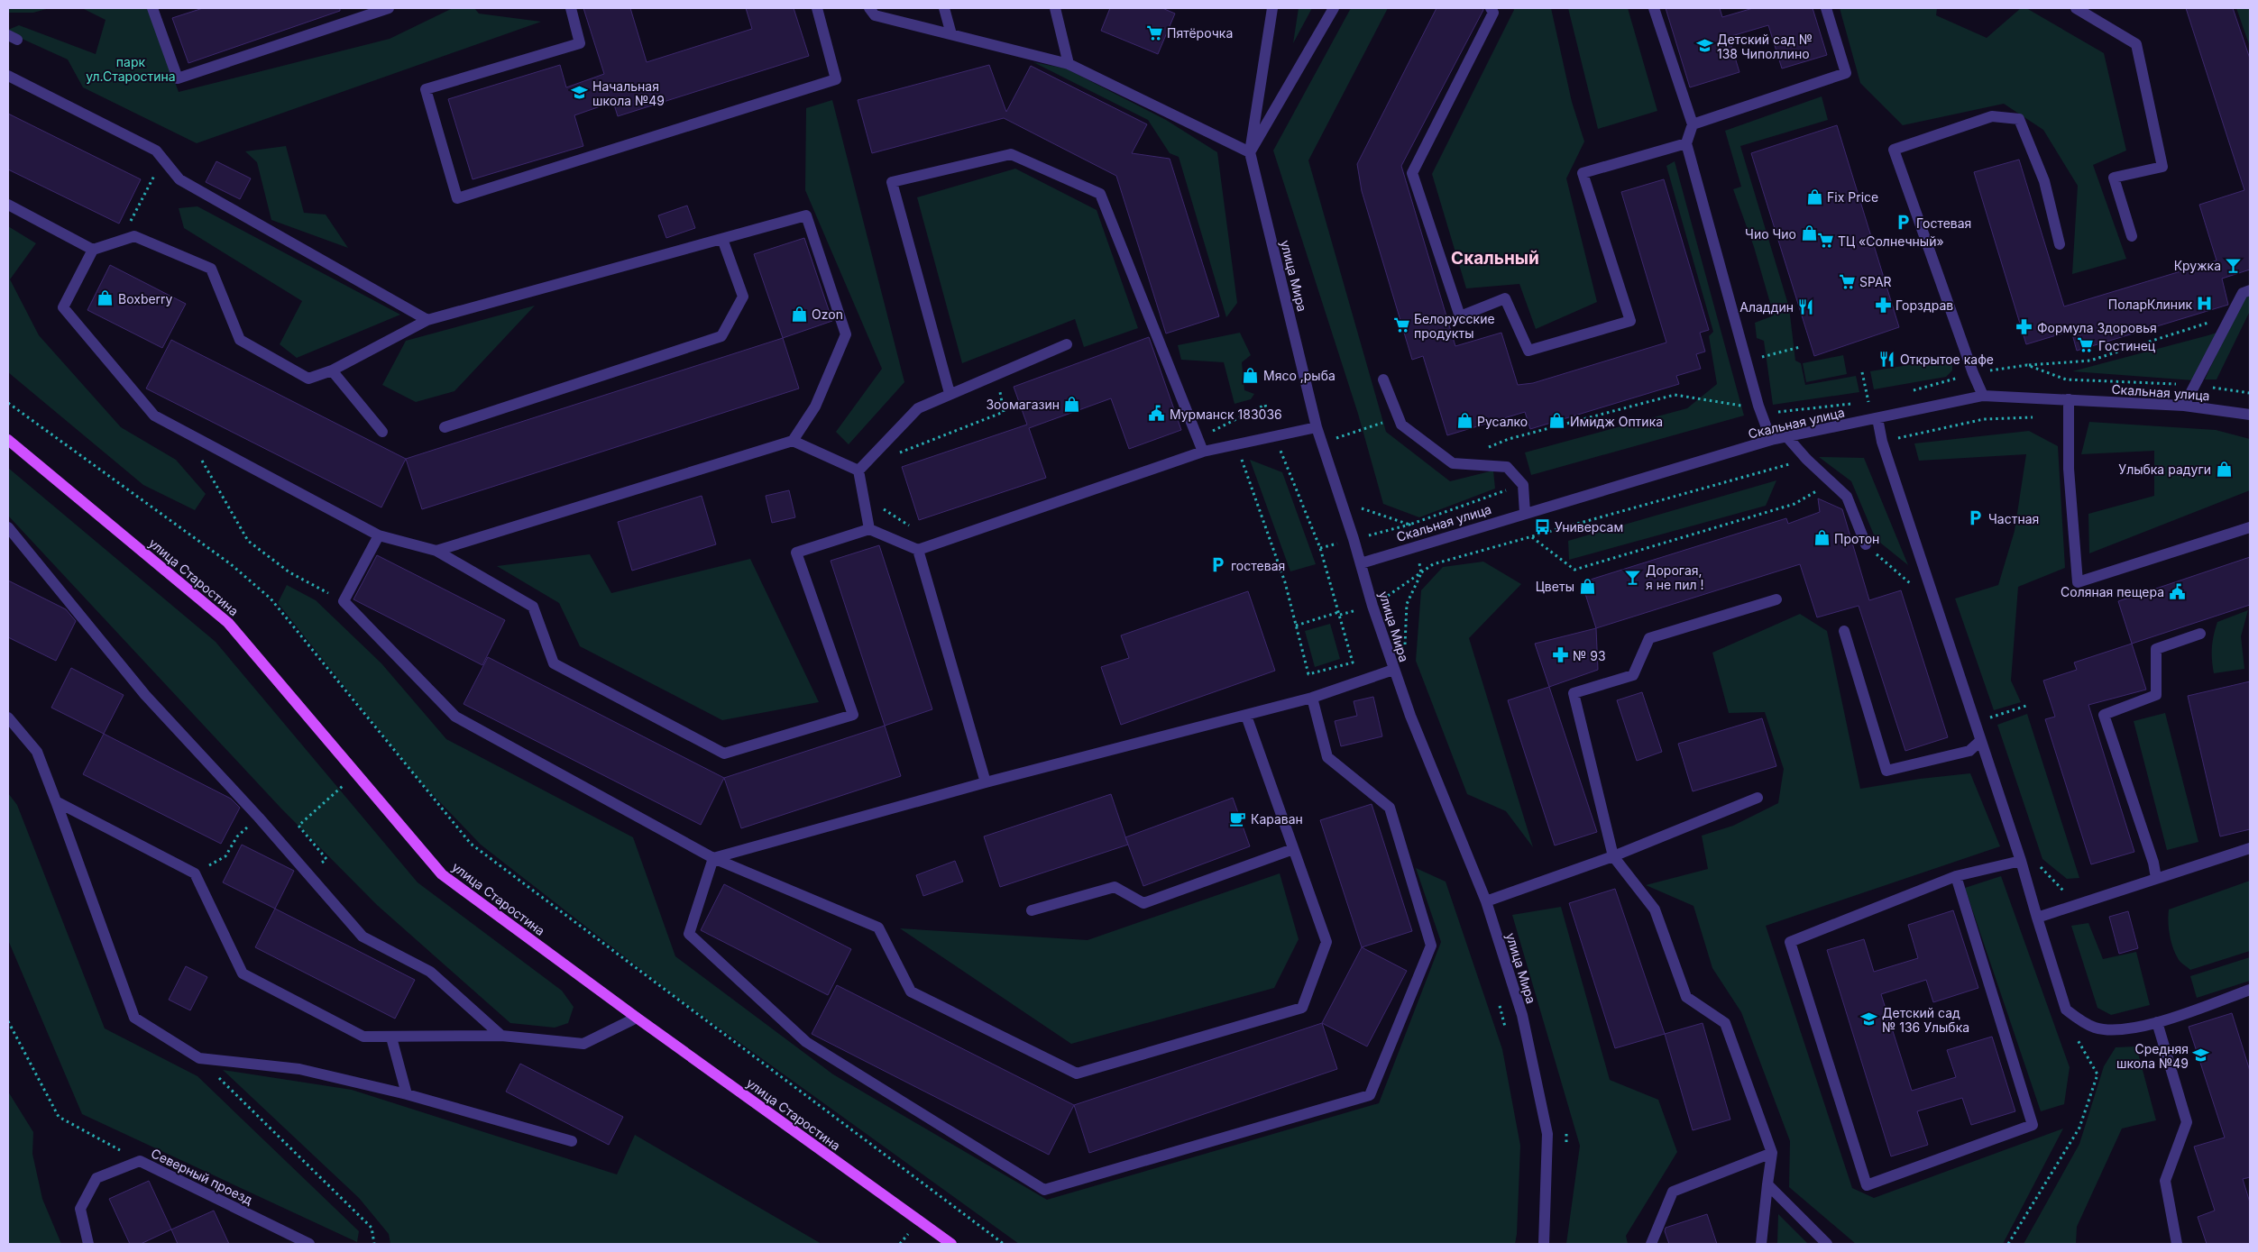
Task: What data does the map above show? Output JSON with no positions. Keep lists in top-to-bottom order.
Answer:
{
  "streets": {
    "main road": ["улица Старостина"],
    "street": ["улица Мира", "Скальная улица", "Северный проезд"]
  },
  "crossings": [
    ["улица Мира", "Скальная улица"]
  ],
  "districts": ["Скальный"],
  "parks": ["парк ул.Старостина"],
  "places": {
    "supermarket": [
      "Пятёрочка",
      "ТЦ «Солнечный»",
      "SPAR",
      "Белорусские продукты",
      "Гостинец"
    ],
    "school or university": [
      "Детский сад № 138 Чиполлино",
      "Начальная школа №49",
      "Детский сад № 136 Улыбка",
      "Средняя школа №49"
    ],
    "shop": [
      "Fix Price",
      "Чио Чио",
      "Boxberry",
      "Ozon",
      "Мясо ,рыба",
      "Зоомагазин",
      "Русалко",
      "Имидж Оптика",
      "Улыбка радуги",
      "Протон",
      "Цветы"
    ],
    "parking": ["Гостевая", "Частная", "гостевая"],
    "bar": ["Кружка", "Дорогая, я не пил !"],
    "hospital": ["ПоларКлиник"],
    "pharmacy": ["Горздрав", "Формула Здоровья", "№ 93"],
    "restaurant": ["Аладдин", "Открытое кафе"],
    "public building": ["Мурманск 183036", "Соляная пещера"],
    "bus stop": ["Универсам"],
    "cafe": ["Караван"]
  }
}
